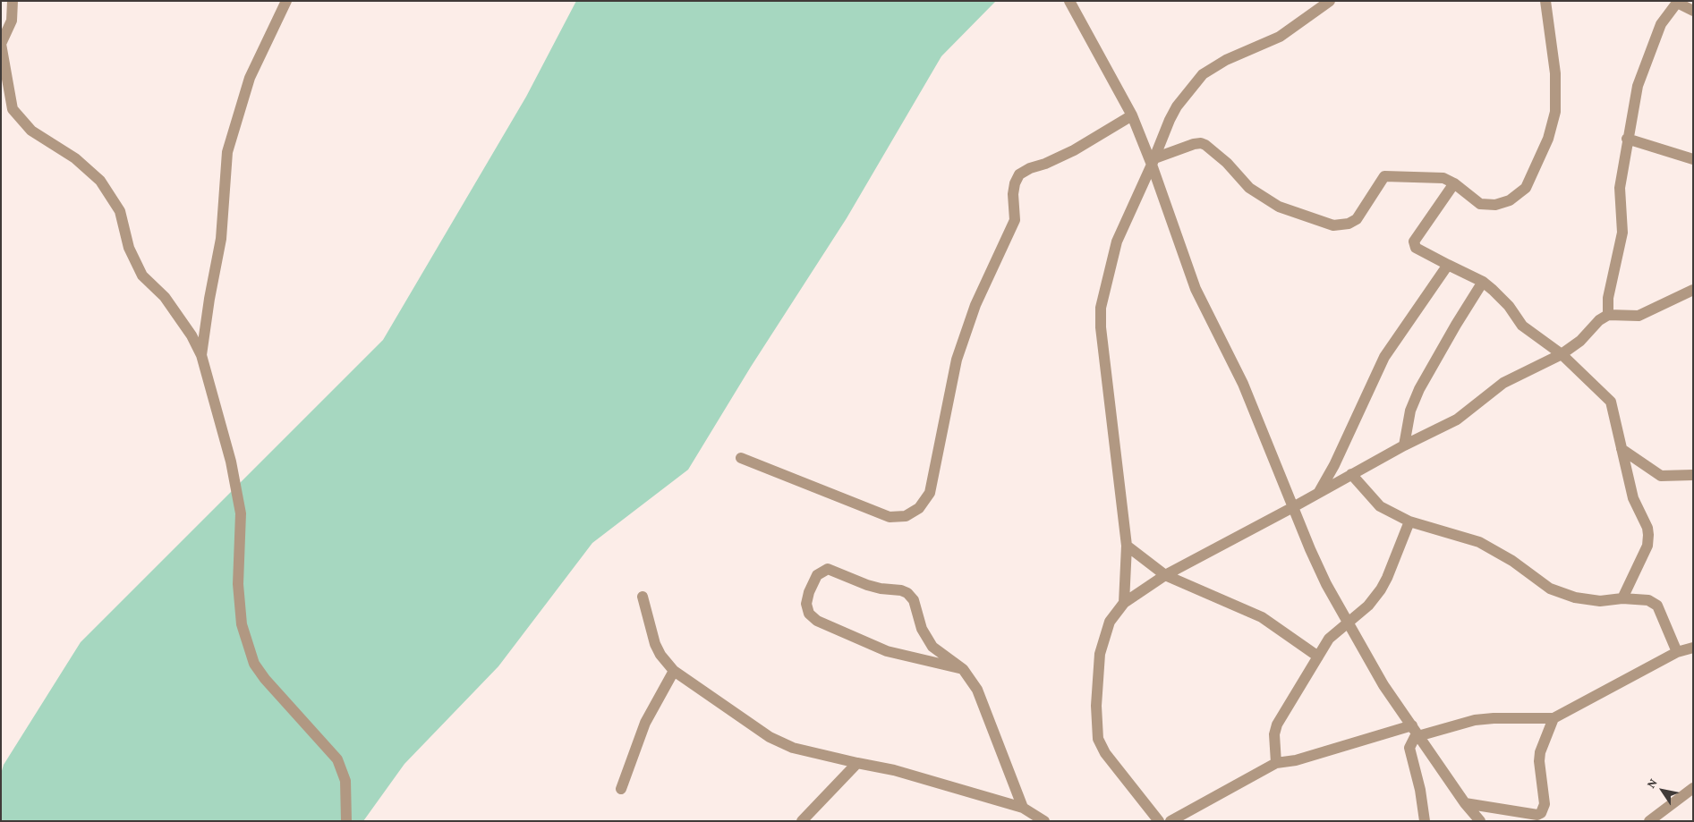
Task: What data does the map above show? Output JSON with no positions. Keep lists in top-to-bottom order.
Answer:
{
  "north": "top left"
}
